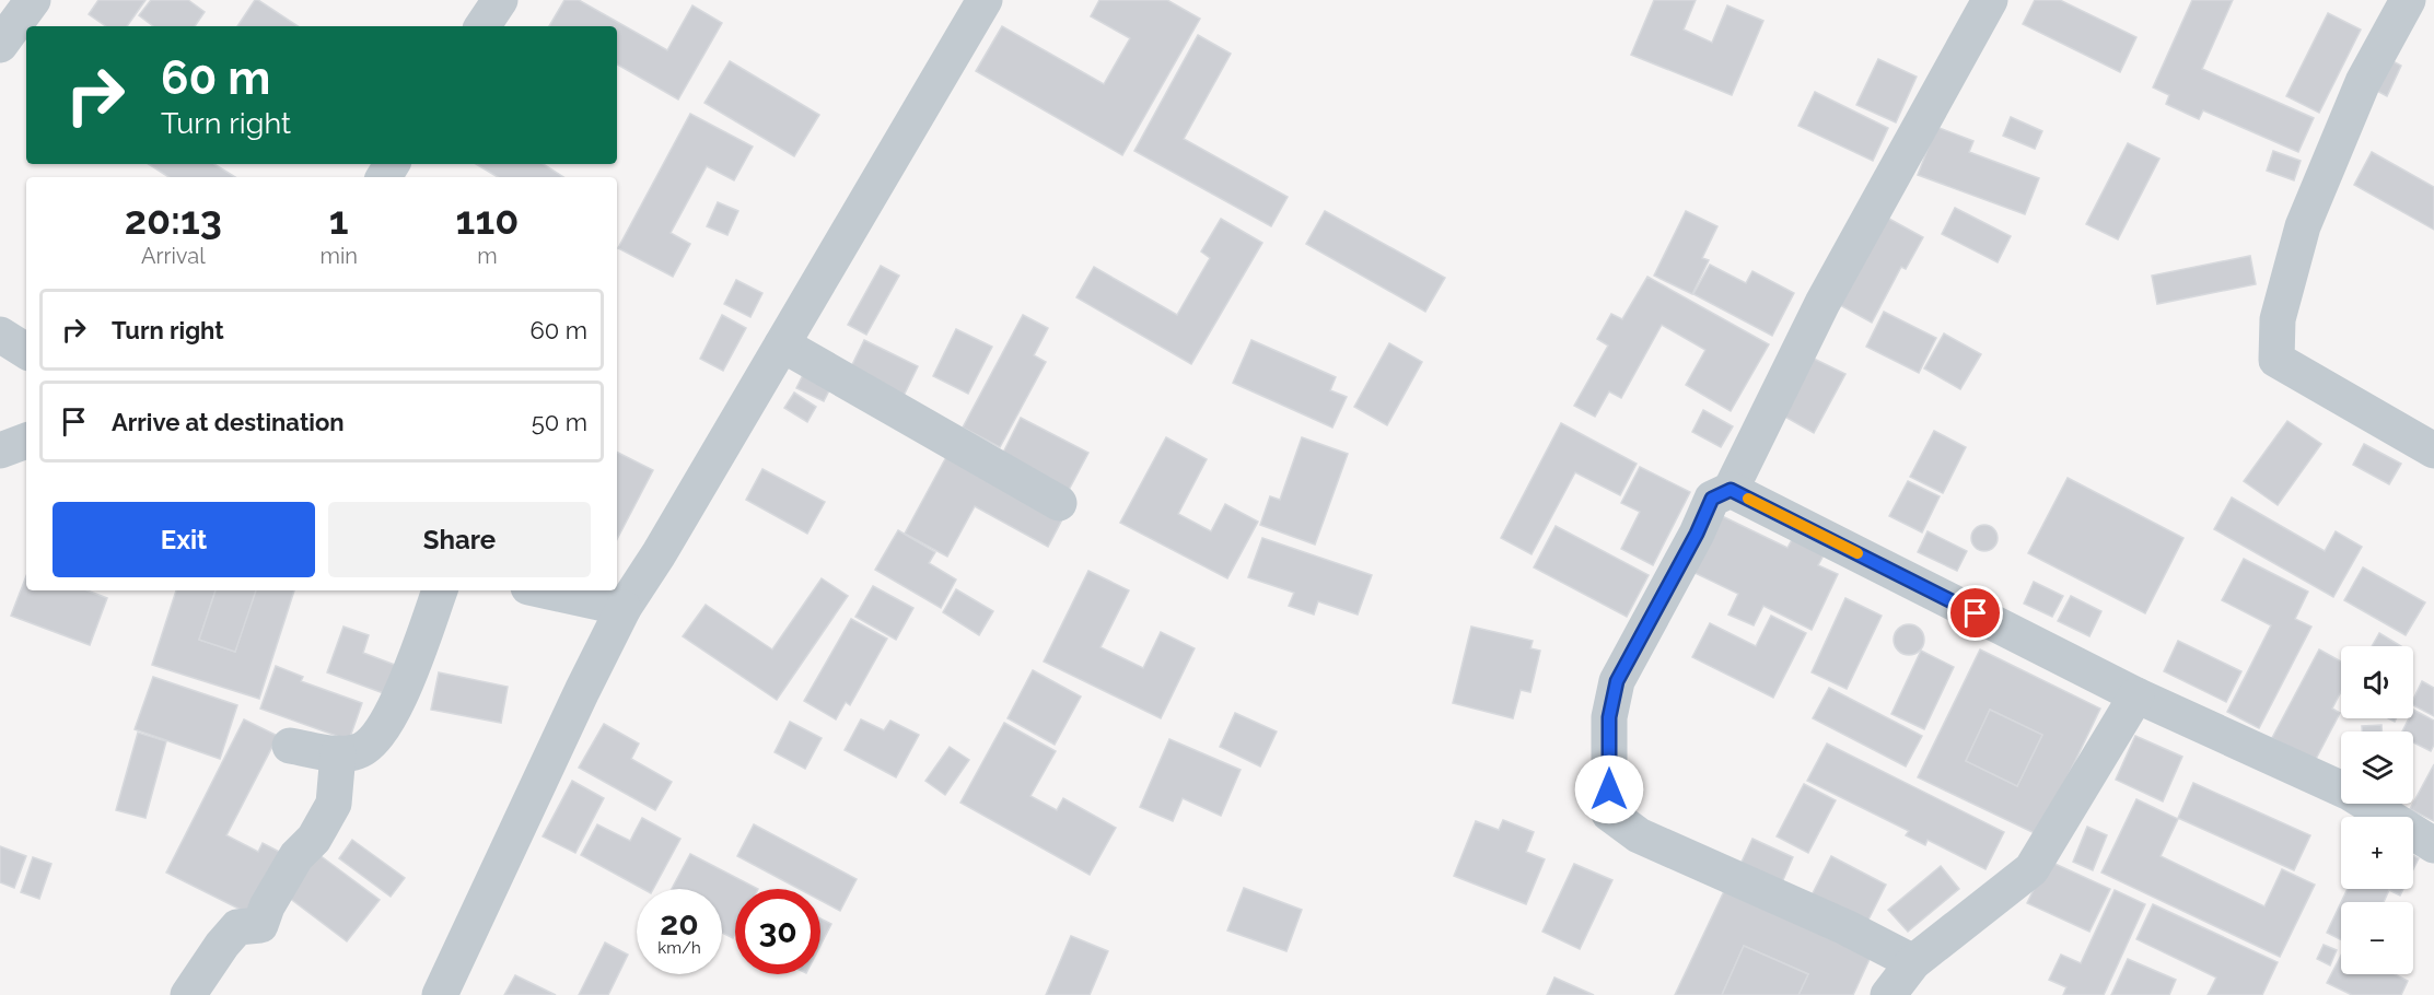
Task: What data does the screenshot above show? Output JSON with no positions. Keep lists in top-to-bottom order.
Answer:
{
  "page": {
    "turn": ["60 m", "Turn right"],
    "eta": [
      "20:13",
      "Arrival",
      "1",
      "min",
      "110",
      "m"
    ],
    "list": [
      {
        "name": "Turn right",
        "value": "60 m"
      },
      {
        "name": "Arrive at destination",
        "value": "50 m"
      }
    ],
    "buttons": ["Exit", "Share"],
    "map_buttons": ["+", "−"],
    "speed": "20 km/h",
    "limit": "30"
  }
}
